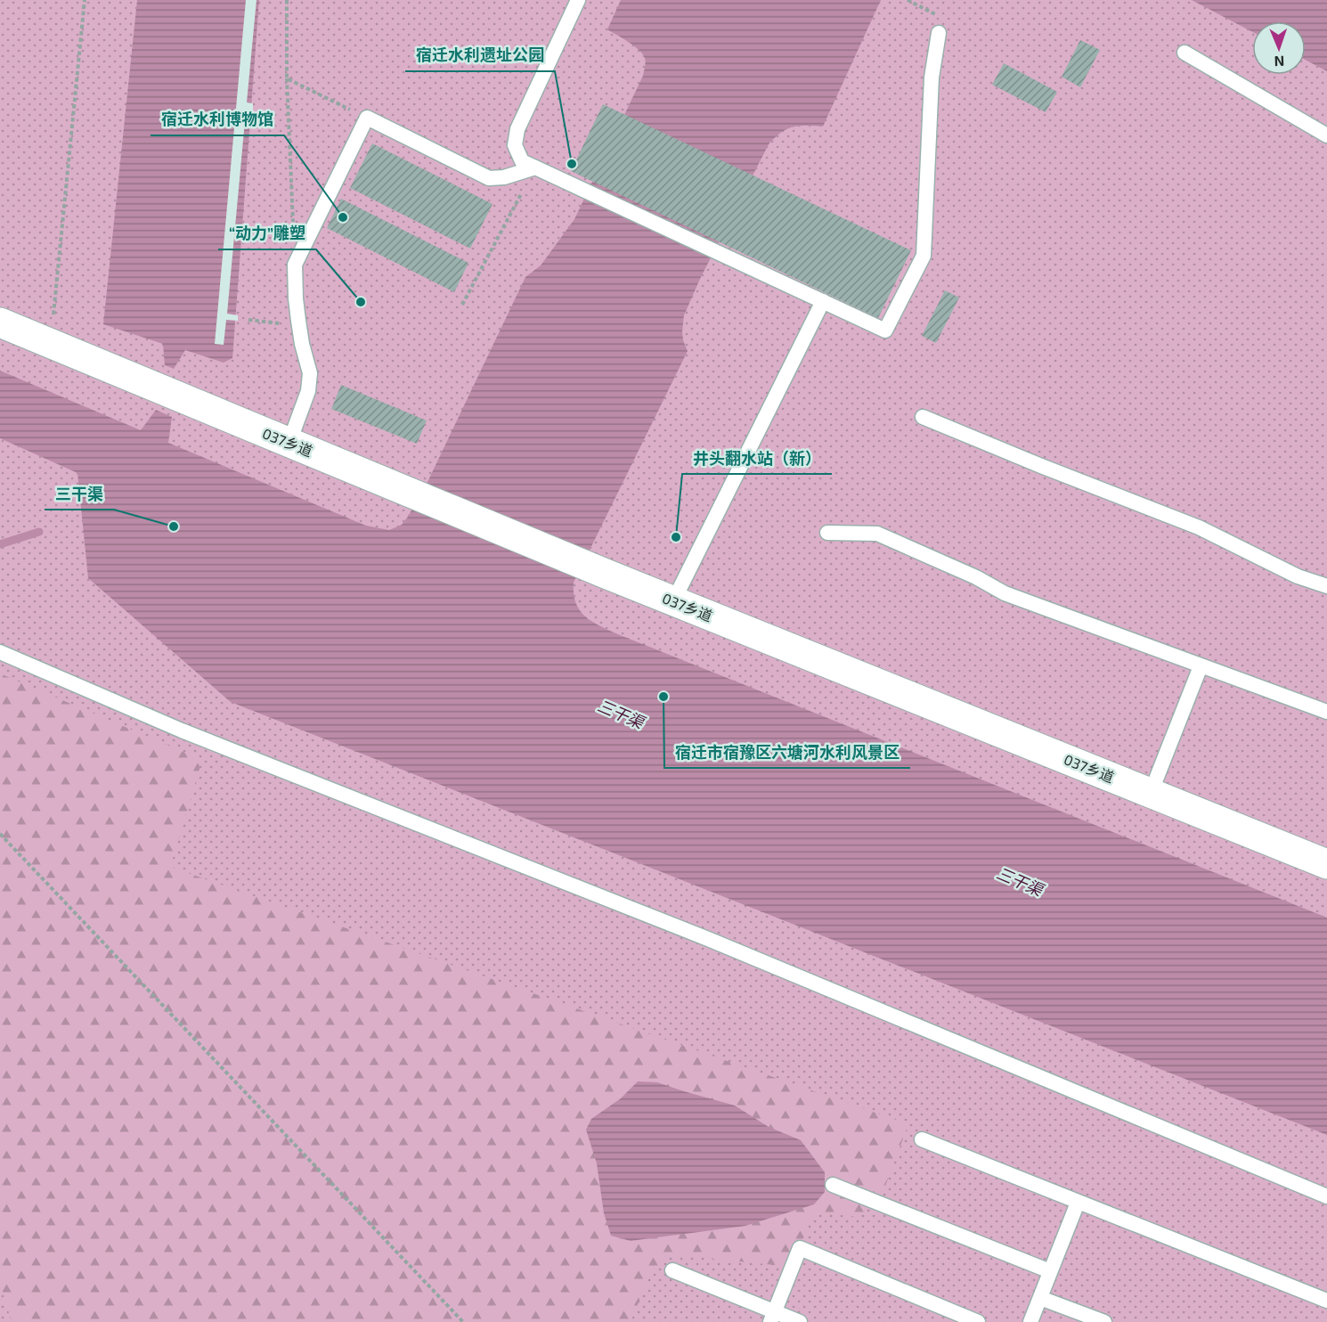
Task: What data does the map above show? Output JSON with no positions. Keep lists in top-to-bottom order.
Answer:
{
  "streets": {
    "street": ["037乡道"]
  },
  "water": ["三干渠"],
  "places": [
    "宿迁水利遗址公园",
    "宿迁水利博物馆",
    "“动力”雕塑",
    "三干渠",
    "井头翻水站（新）",
    "宿迁市宿豫区六塘河水利风景区"
  ],
  "north": "bottom"
}
